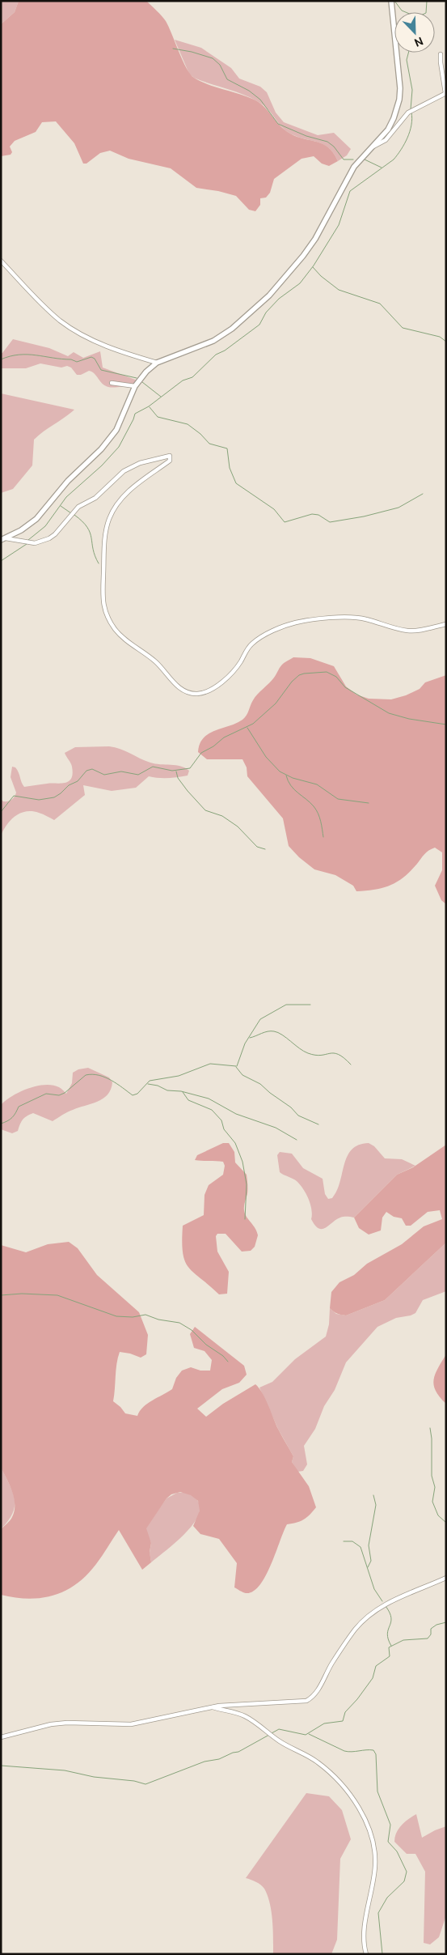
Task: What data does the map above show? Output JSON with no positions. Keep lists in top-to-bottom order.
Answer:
{
  "north": "bottom right"
}
